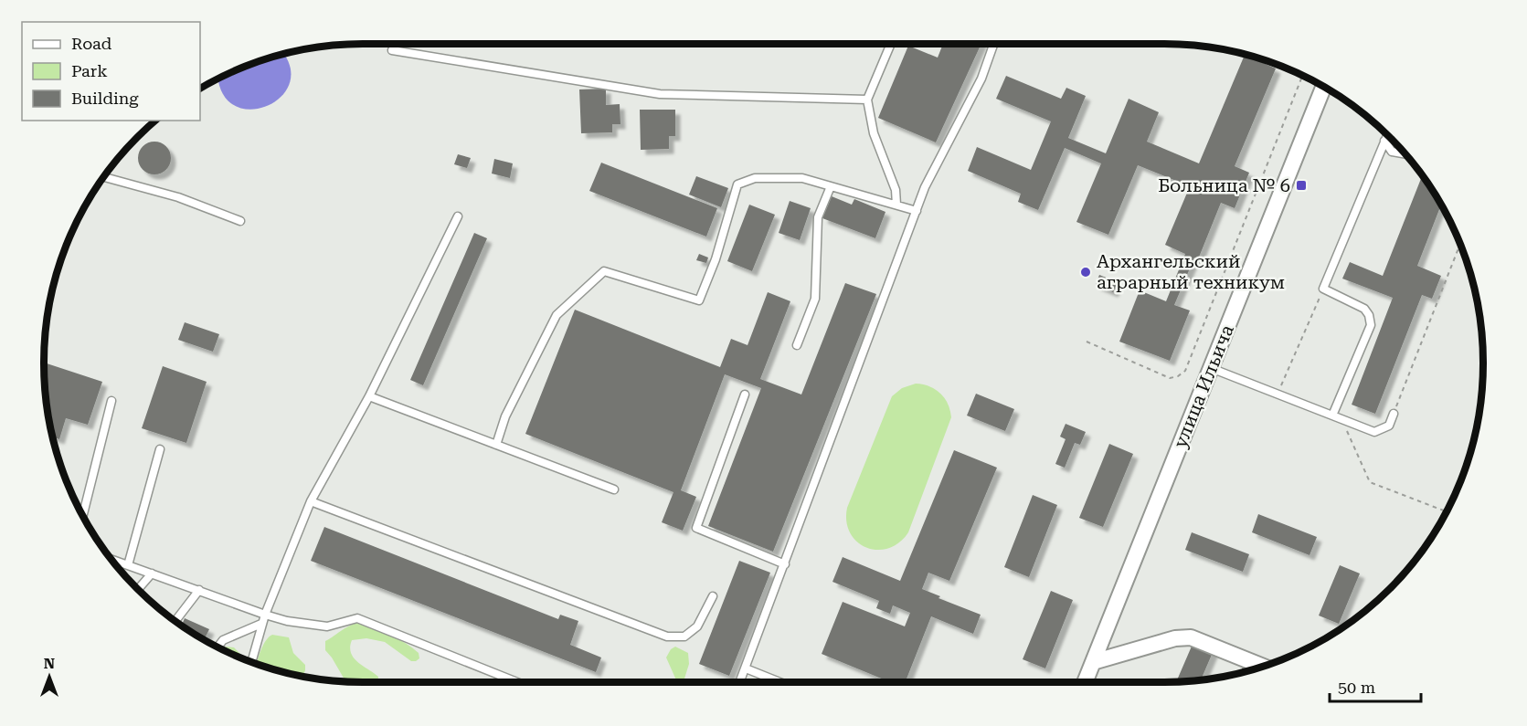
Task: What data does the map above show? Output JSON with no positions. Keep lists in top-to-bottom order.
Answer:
{
  "streets": {
    "street": ["улица Ильича"]
  },
  "places": {
    "transit": ["Больница № 6"],
    "other": ["Архангельский аграрный техникум"]
  },
  "legend": ["Road", "Park", "Building"],
  "scale_bar": "50 m",
  "north": "top"
}
